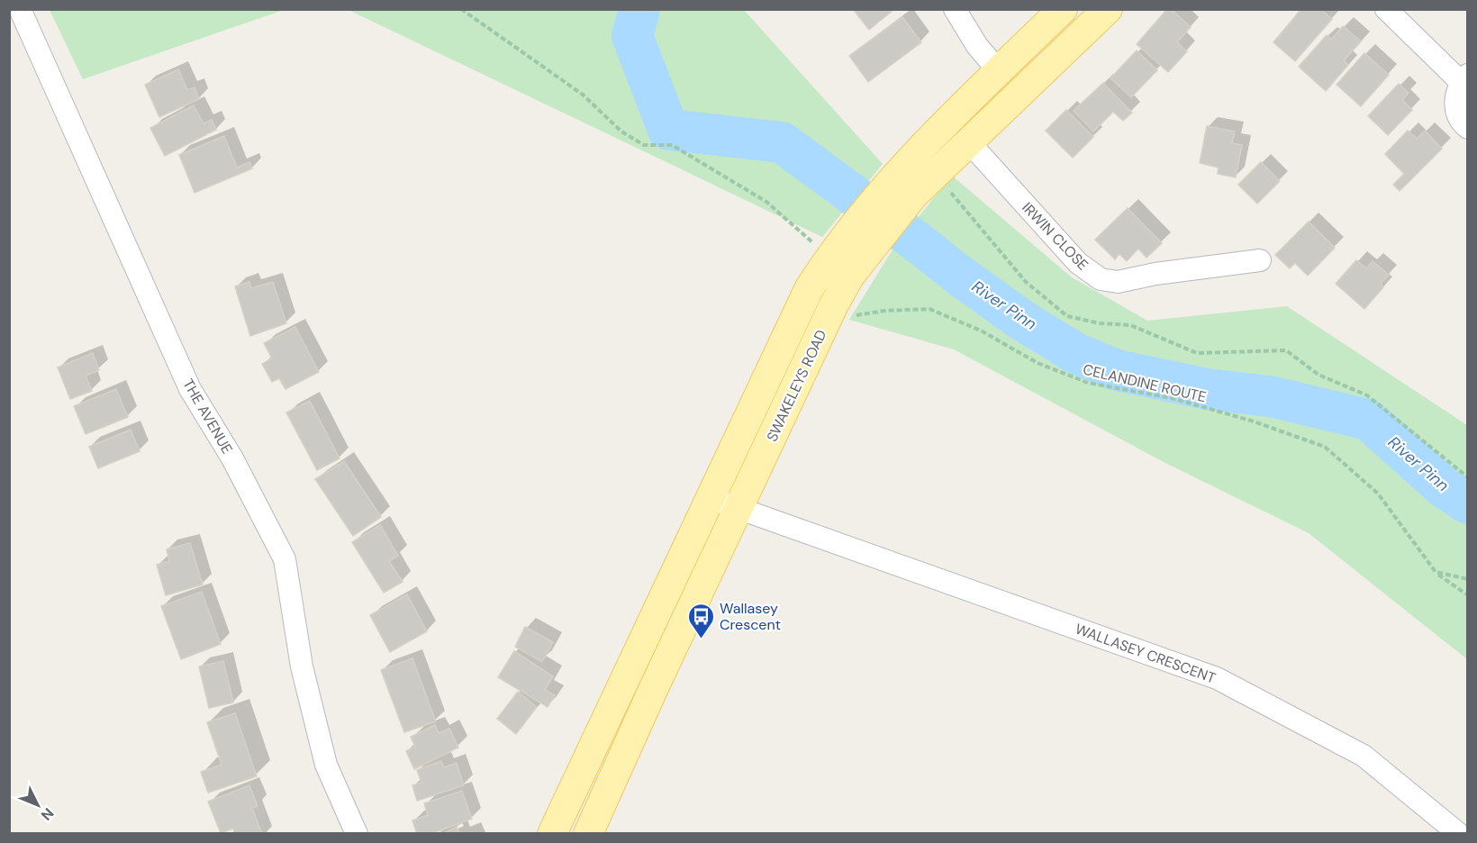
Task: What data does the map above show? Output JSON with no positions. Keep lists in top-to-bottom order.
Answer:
{
  "streets": {
    "main road": ["SWAKELEYS ROAD"],
    "street": ["IRWIN CLOSE", "THE AVENUE", "WALLASEY CRESCENT"],
    "path": ["CELANDINE ROUTE"]
  },
  "crossings": [
    ["IRWIN CLOSE", "SWAKELEYS ROAD"],
    ["CELANDINE ROUTE", "SWAKELEYS ROAD"],
    ["SWAKELEYS ROAD", "WALLASEY CRESCENT"]
  ],
  "water": ["River Pinn"],
  "places": {
    "bus stop": ["Wallasey Crescent"]
  },
  "north": "bottom right"
}
